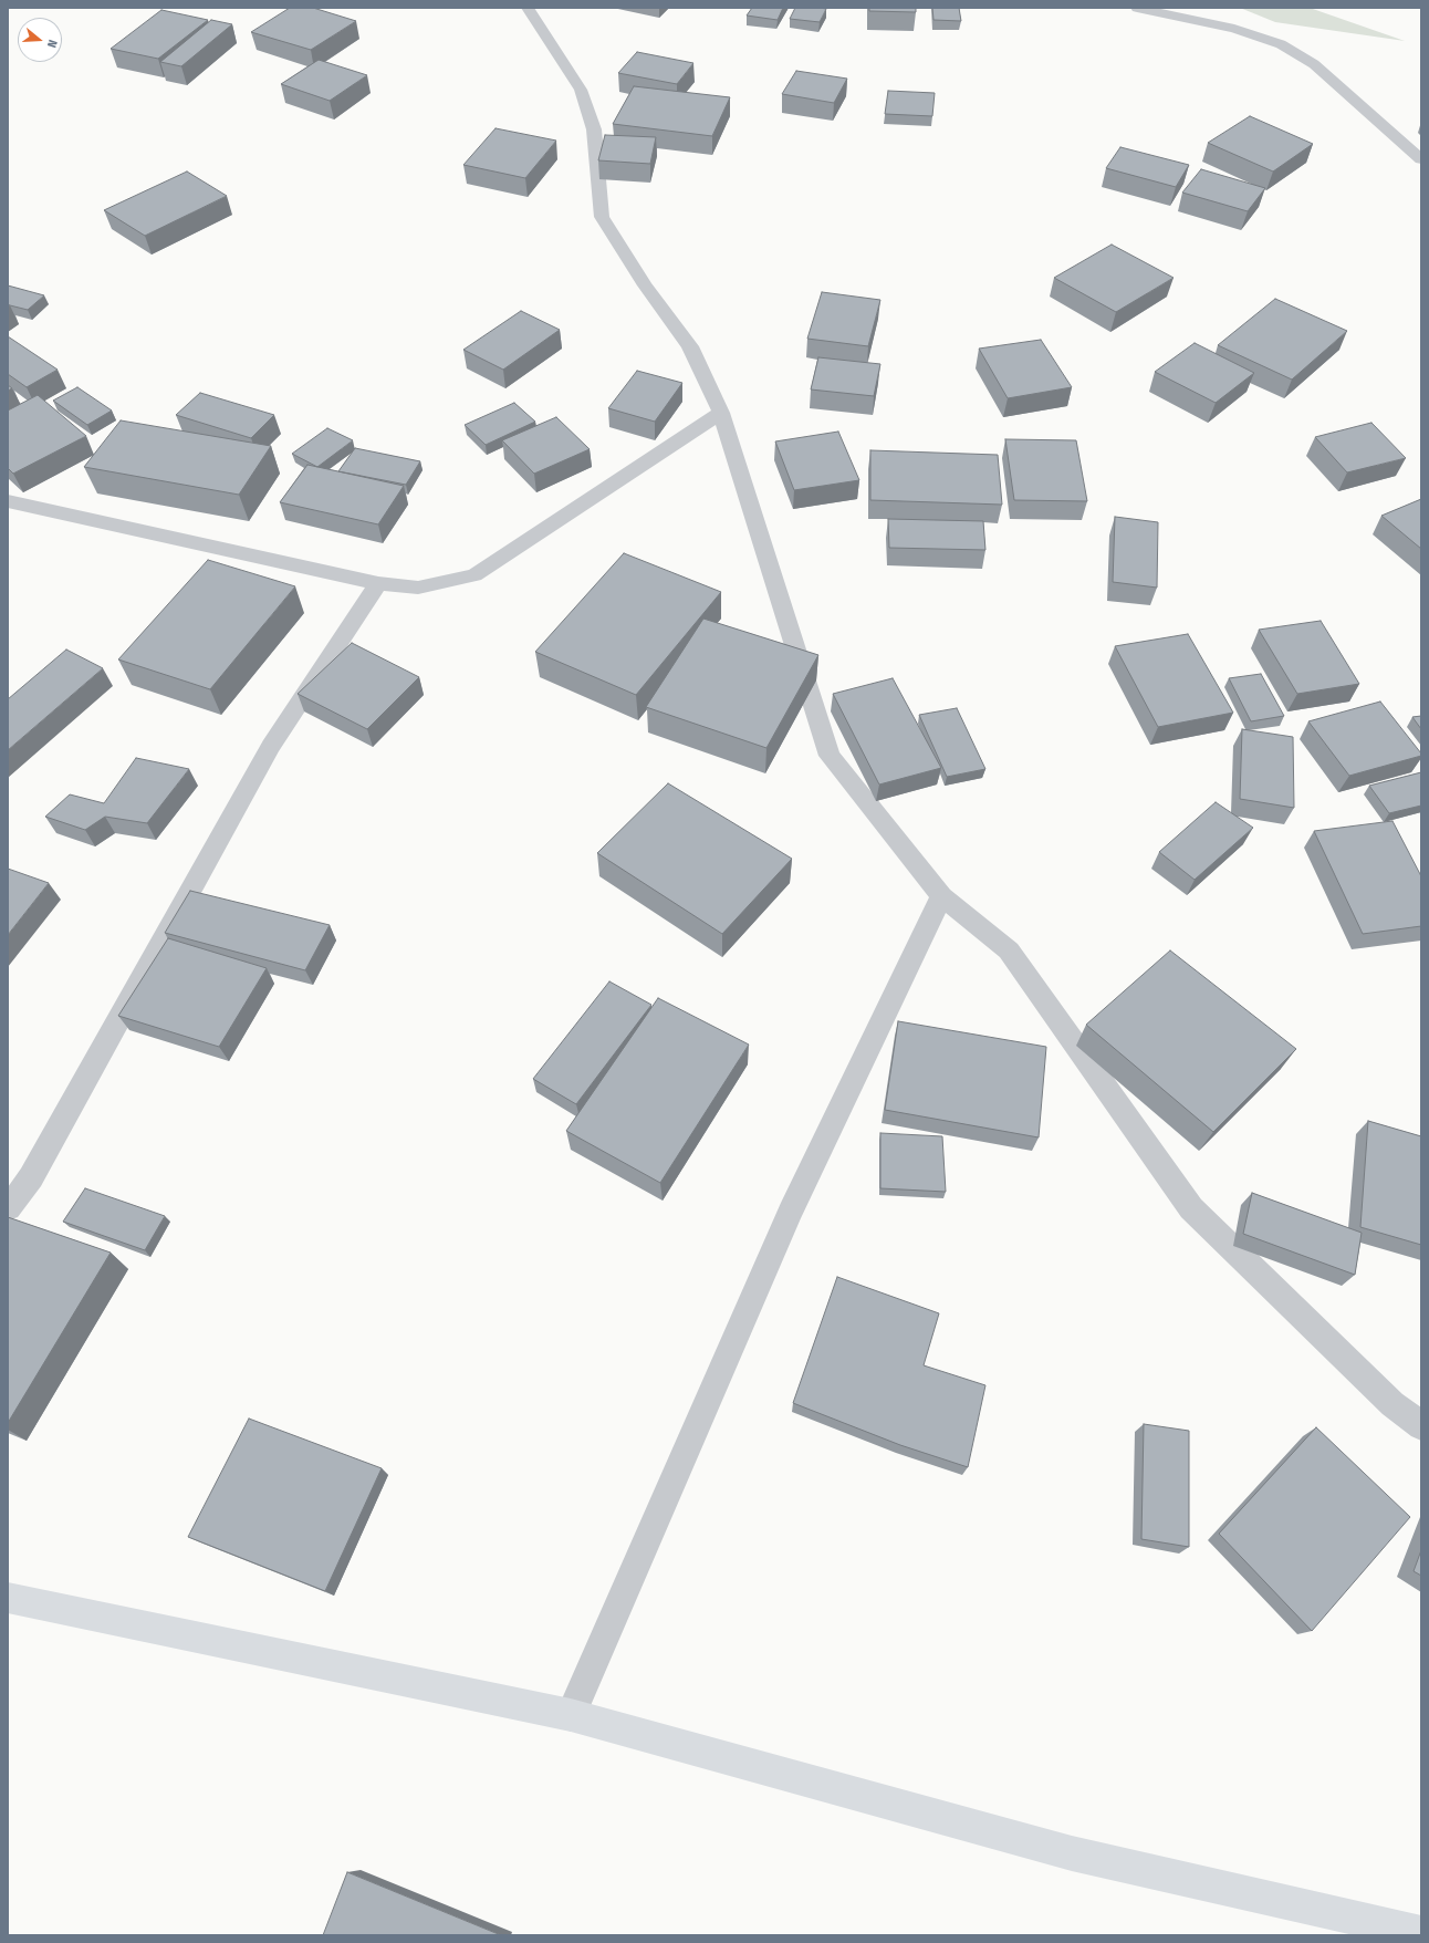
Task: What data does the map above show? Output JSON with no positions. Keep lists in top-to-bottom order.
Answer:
{
  "north": "right"
}
